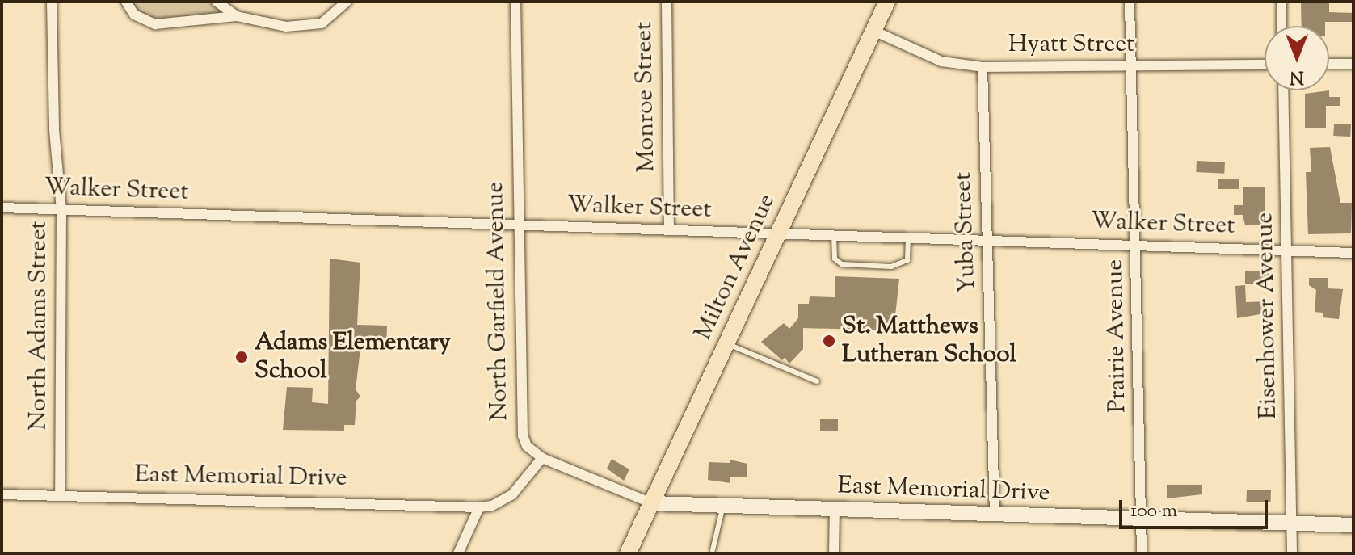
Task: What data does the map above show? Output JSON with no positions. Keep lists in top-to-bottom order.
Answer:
{
  "streets": {
    "main road": ["Milton Avenue", "East Memorial Drive"],
    "street": [
      "Hyatt Street",
      "Monroe Street",
      "Walker Street",
      "Yuba Street",
      "North Garfield Avenue",
      "Eisenhower Avenue",
      "North Adams Street",
      "Prairie Avenue"
    ]
  },
  "crossings": [
    ["Hyatt Street", "Yuba Street"],
    ["Hyatt Street", "Milton Avenue"],
    ["Hyatt Street", "Prairie Avenue"],
    ["Monroe Street", "Walker Street"],
    ["Walker Street", "Yuba Street"],
    ["Walker Street", "Milton Avenue"],
    ["Walker Street", "North Garfield Avenue"],
    ["Walker Street", "Eisenhower Avenue"],
    ["Walker Street", "North Adams Street"],
    ["Walker Street", "Prairie Avenue"],
    ["Yuba Street", "East Memorial Drive"],
    ["Milton Avenue", "East Memorial Drive"],
    ["North Garfield Avenue", "East Memorial Drive"],
    ["Eisenhower Avenue", "East Memorial Drive"],
    ["North Adams Street", "East Memorial Drive"],
    ["Prairie Avenue", "East Memorial Drive"]
  ],
  "places": ["St. Matthews Lutheran School", "Adams Elementary School"],
  "scale_bar": "100 m",
  "north": "bottom"
}
